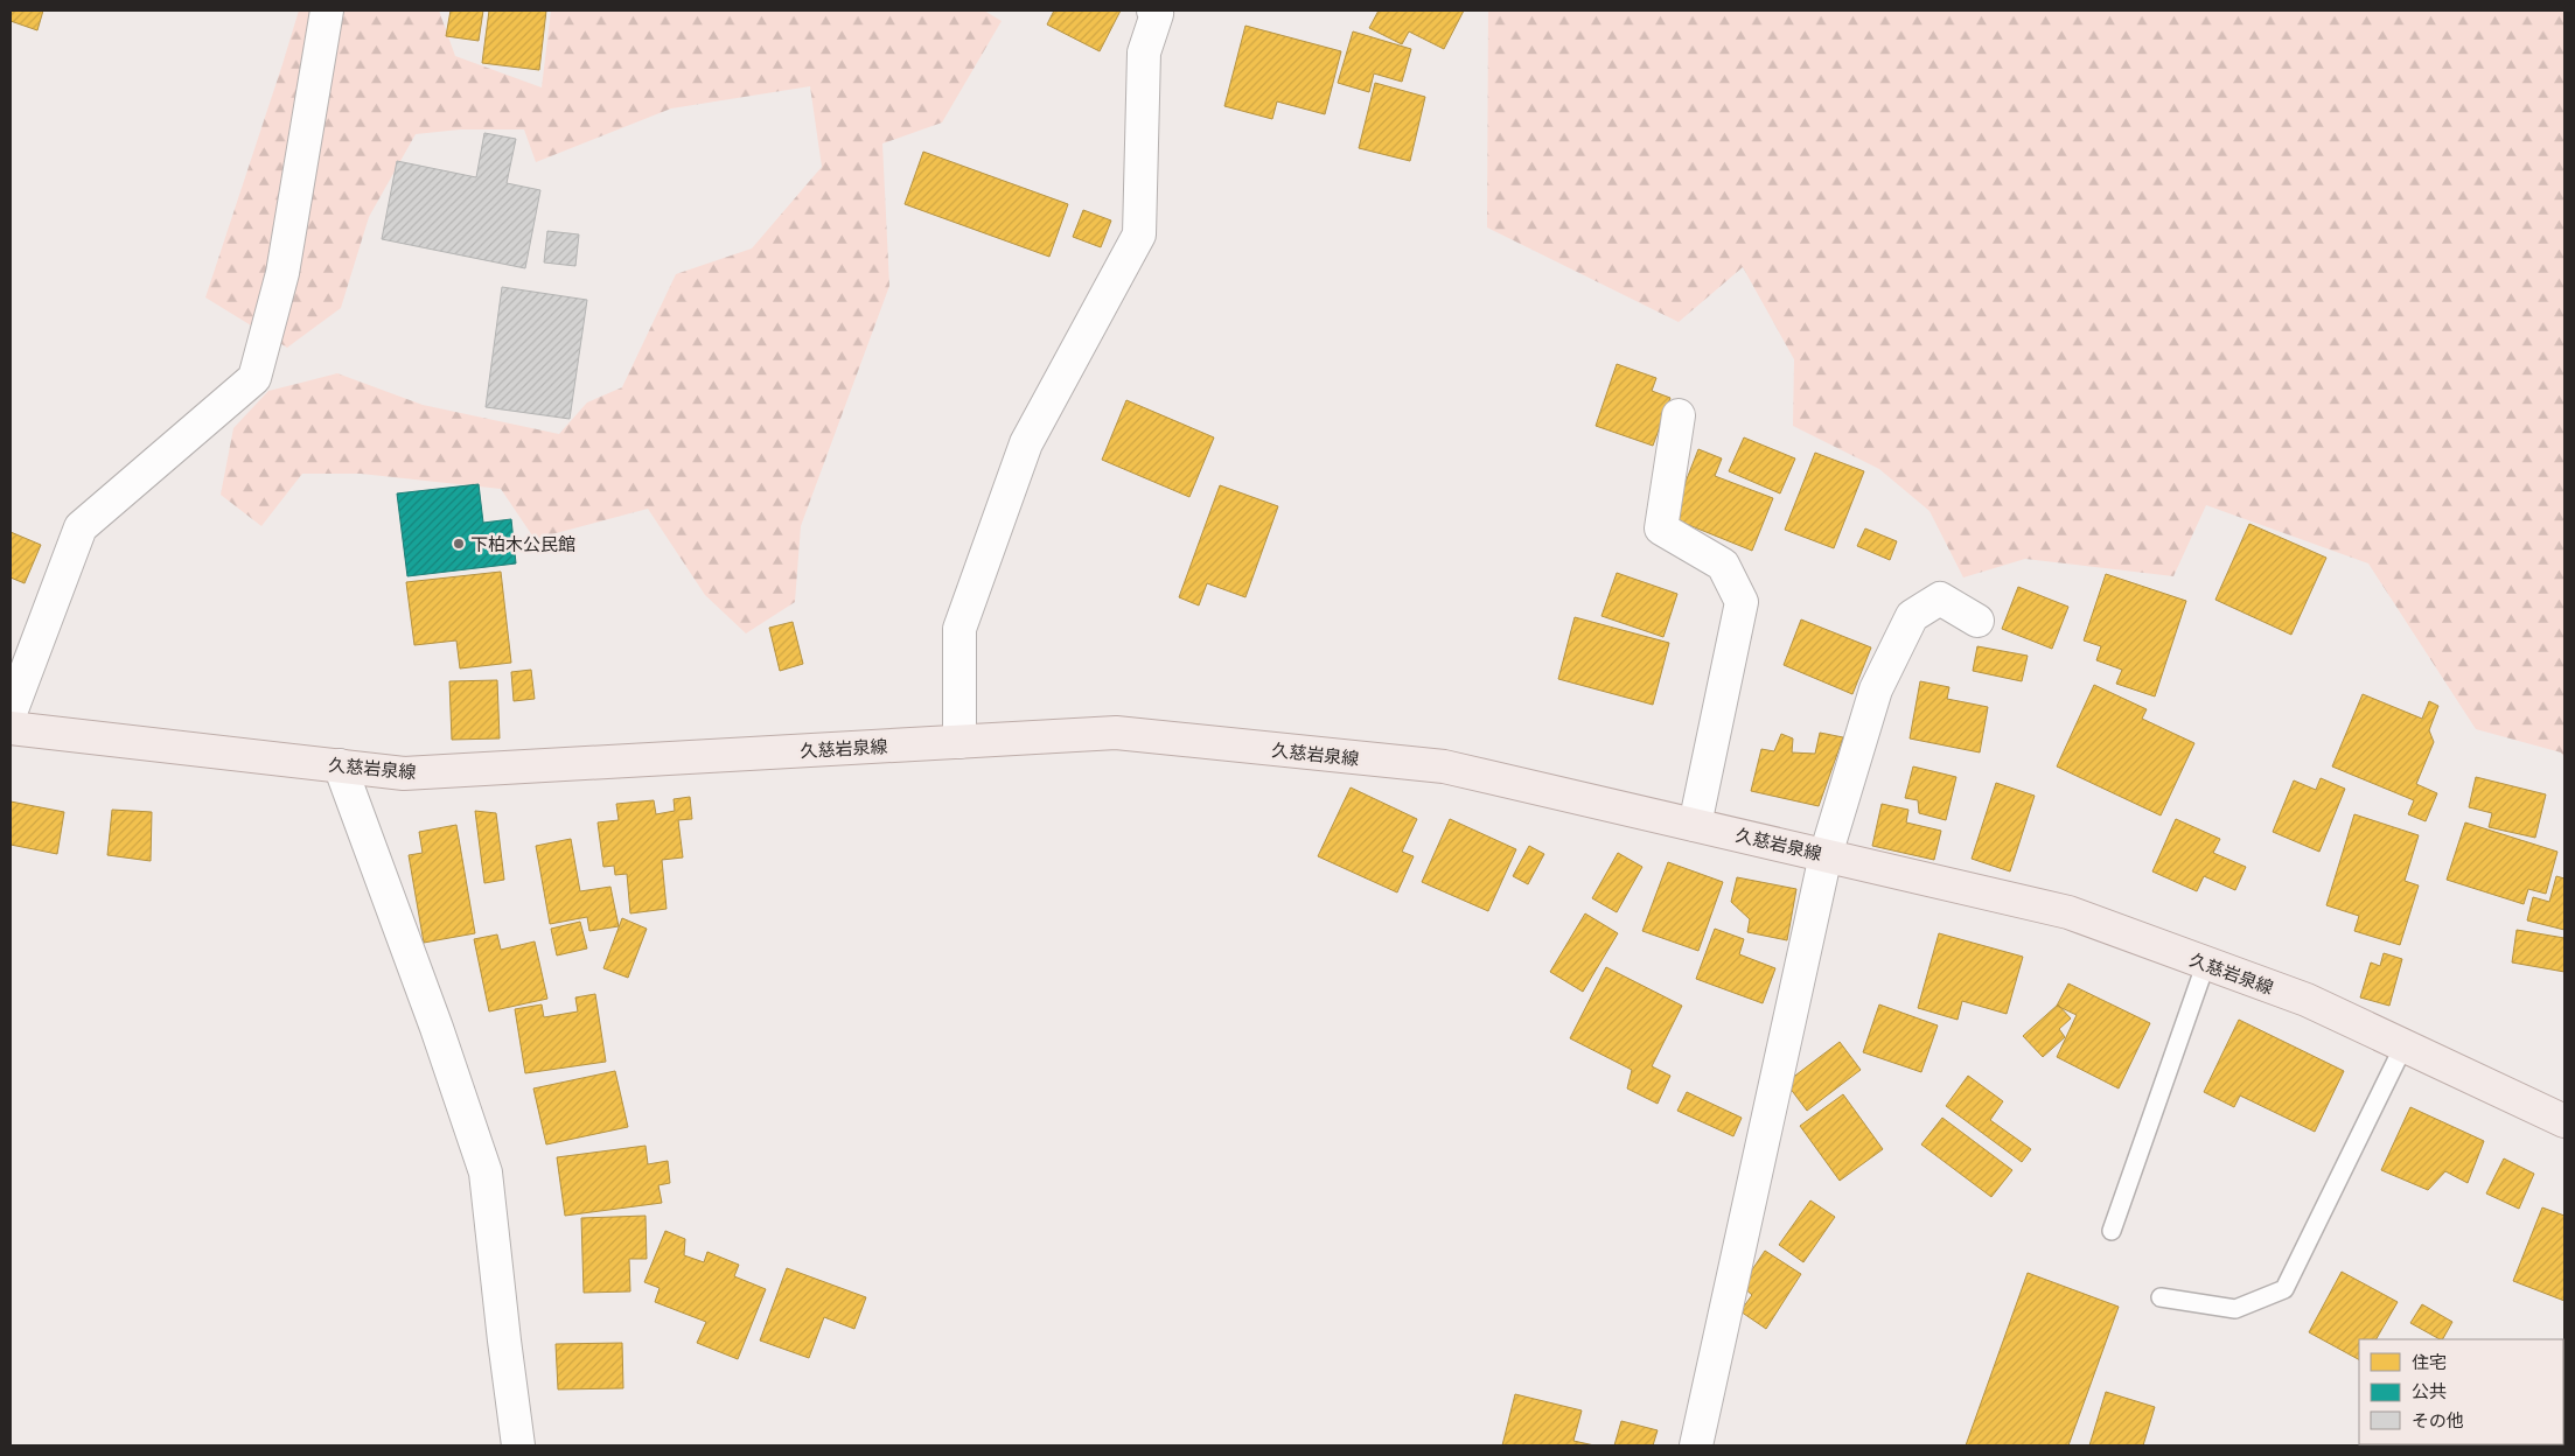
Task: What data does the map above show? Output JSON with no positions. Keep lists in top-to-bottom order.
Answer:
{
  "streets": {
    "main road": ["久慈岩泉線"]
  },
  "places": ["下柏木公民館"],
  "legend": ["住宅", "公共", "その他"]
}
